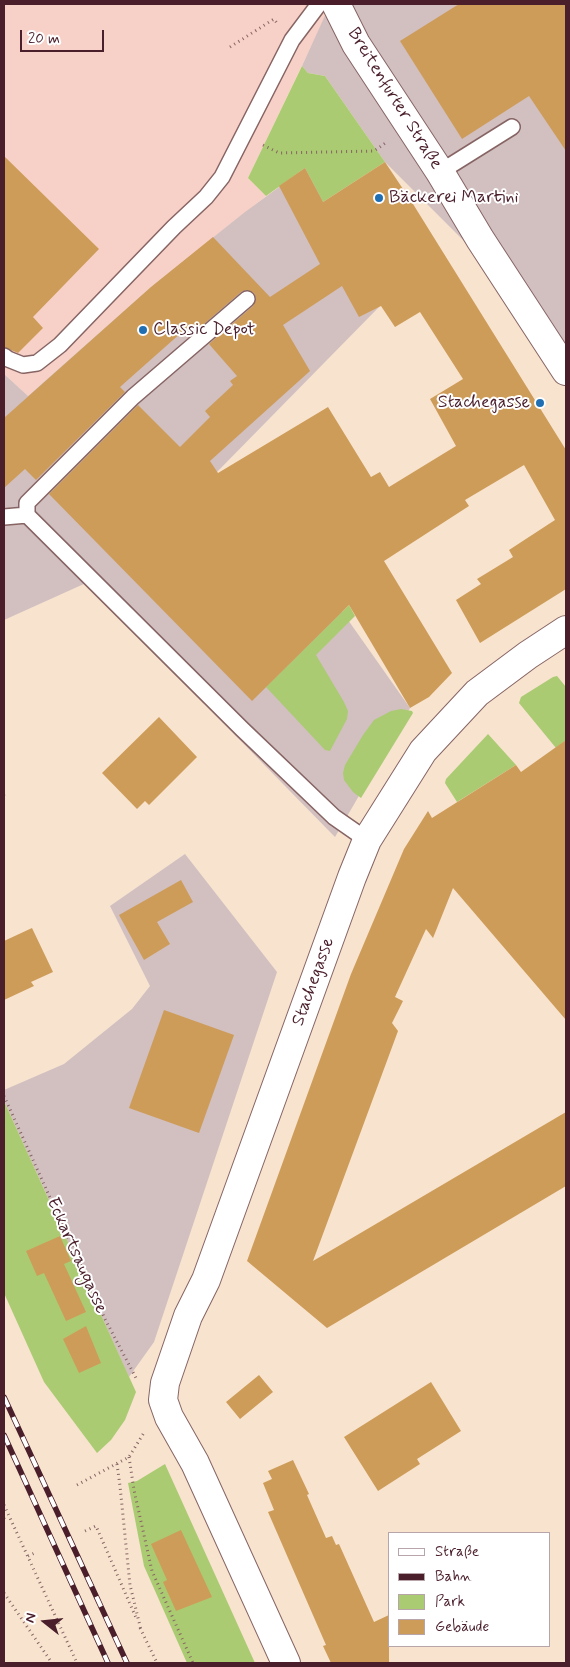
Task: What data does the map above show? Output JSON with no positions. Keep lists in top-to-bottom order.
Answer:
{
  "streets": {
    "street": ["Breitenfurter Straße", "Stachegasse"],
    "path": ["Eckartsaugasse"]
  },
  "places": ["Bäckerei Martini", "Classic Depot", "Stachegasse"],
  "legend": [
    "Straße",
    "Bahn",
    "Park",
    "Gebäude"
  ],
  "scale_bar": "20 m",
  "north": "left"
}
